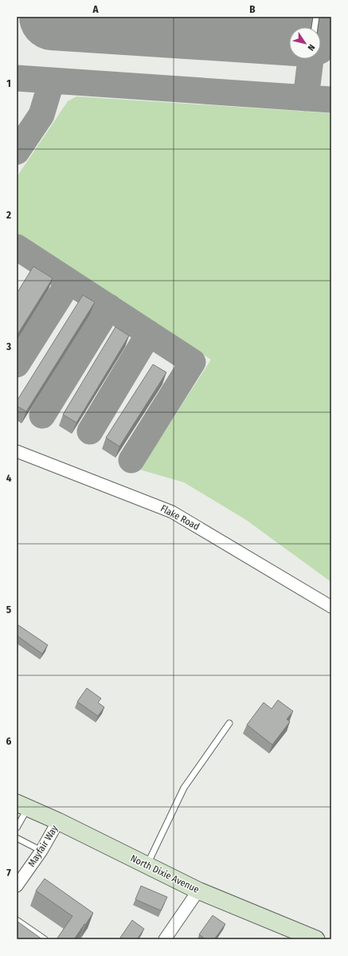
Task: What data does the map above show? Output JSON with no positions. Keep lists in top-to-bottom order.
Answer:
{
  "streets": {
    "street": ["Flake Road", "Mayfair Way", "North Dixie Avenue"]
  },
  "crossings": [
    ["Mayfair Way", "North Dixie Avenue"]
  ],
  "north": "bottom right",
  "grid": {
    "columns": ["A", "B"],
    "rows": [
      "1",
      "2",
      "3",
      "4",
      "5",
      "6",
      "7"
    ]
  }
}
